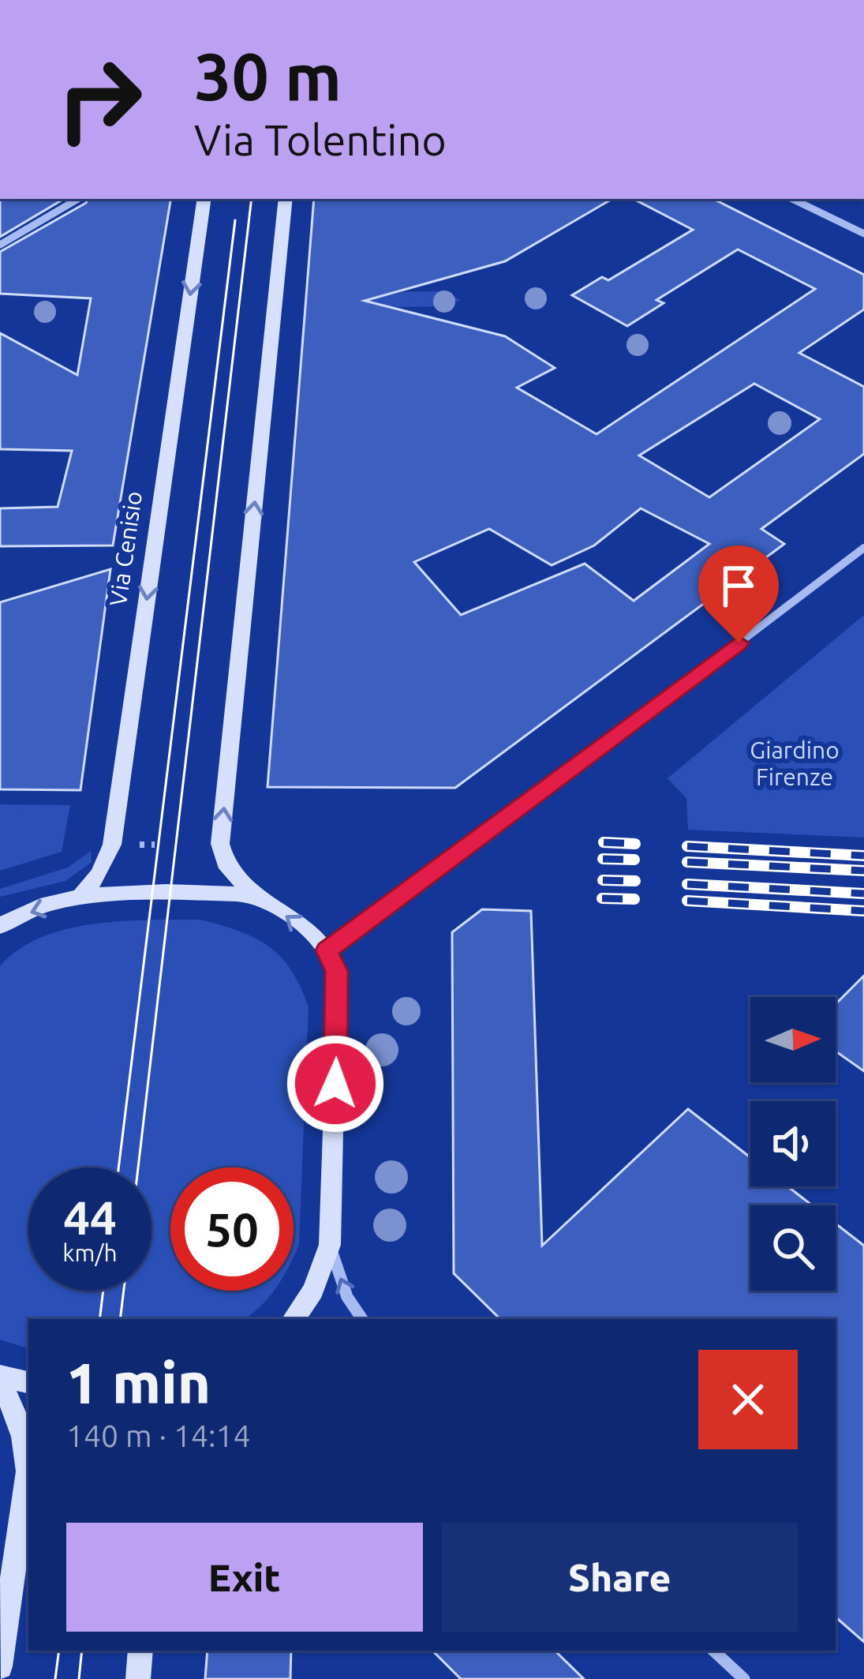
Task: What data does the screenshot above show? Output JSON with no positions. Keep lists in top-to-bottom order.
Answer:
{
  "streets": {
    "main road": ["Via Cenisio"]
  },
  "parks": ["Giardino Firenze"],
  "north": "right",
  "page": {
    "turn": ["30 m", "Via Tolentino"],
    "speed": "44 km/h",
    "limit": "50",
    "heading": ["1 min", "140 m · 14:14"],
    "buttons": ["Exit", "Share"]
  }
}
